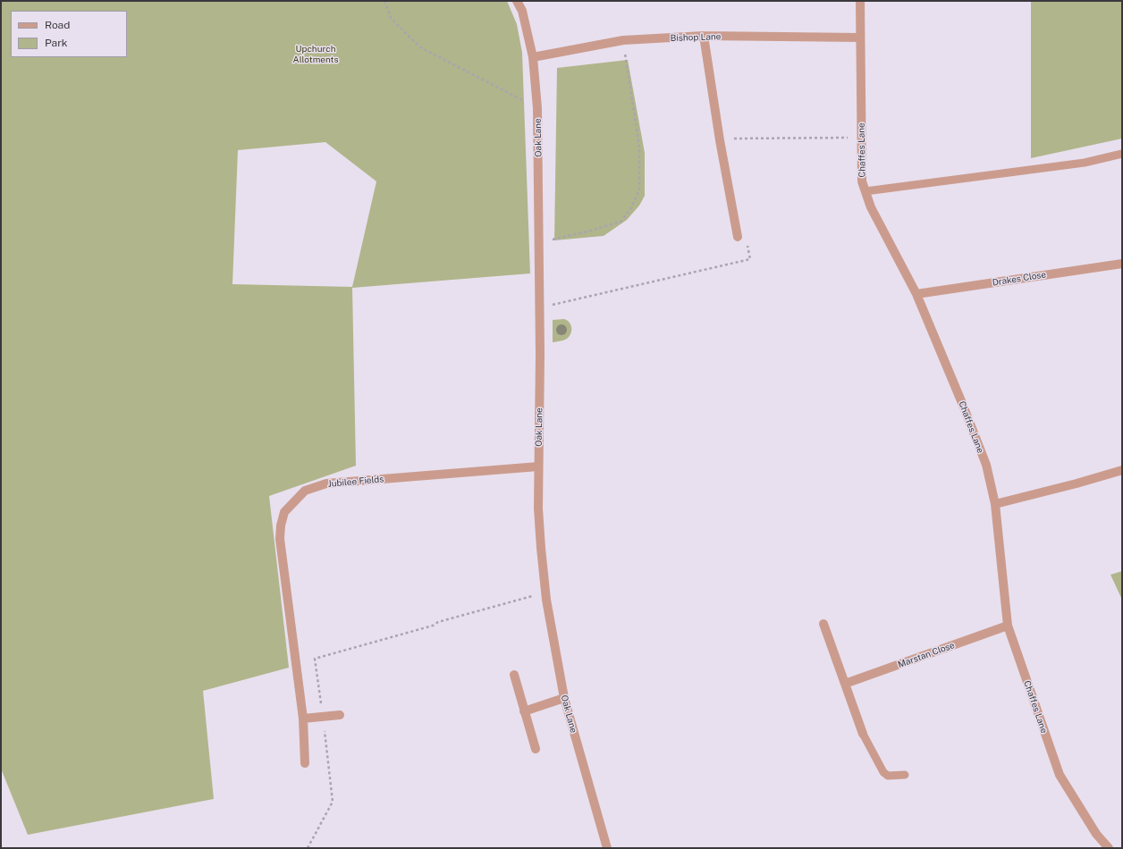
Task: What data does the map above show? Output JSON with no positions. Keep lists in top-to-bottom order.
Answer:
{
  "streets": {
    "street": [
      "Bishop Lane",
      "Oak Lane",
      "Chaffes Lane",
      "Drakes Close",
      "Jubilee Fields",
      "Marstan Close"
    ]
  },
  "crossings": [
    ["Bishop Lane", "Oak Lane"],
    ["Bishop Lane", "Chaffes Lane"],
    ["Oak Lane", "Jubilee Fields"],
    ["Chaffes Lane", "Drakes Close"],
    ["Chaffes Lane", "Marstan Close"]
  ],
  "parks": ["Upchurch Allotments"],
  "legend": ["Road", "Park"]
}
